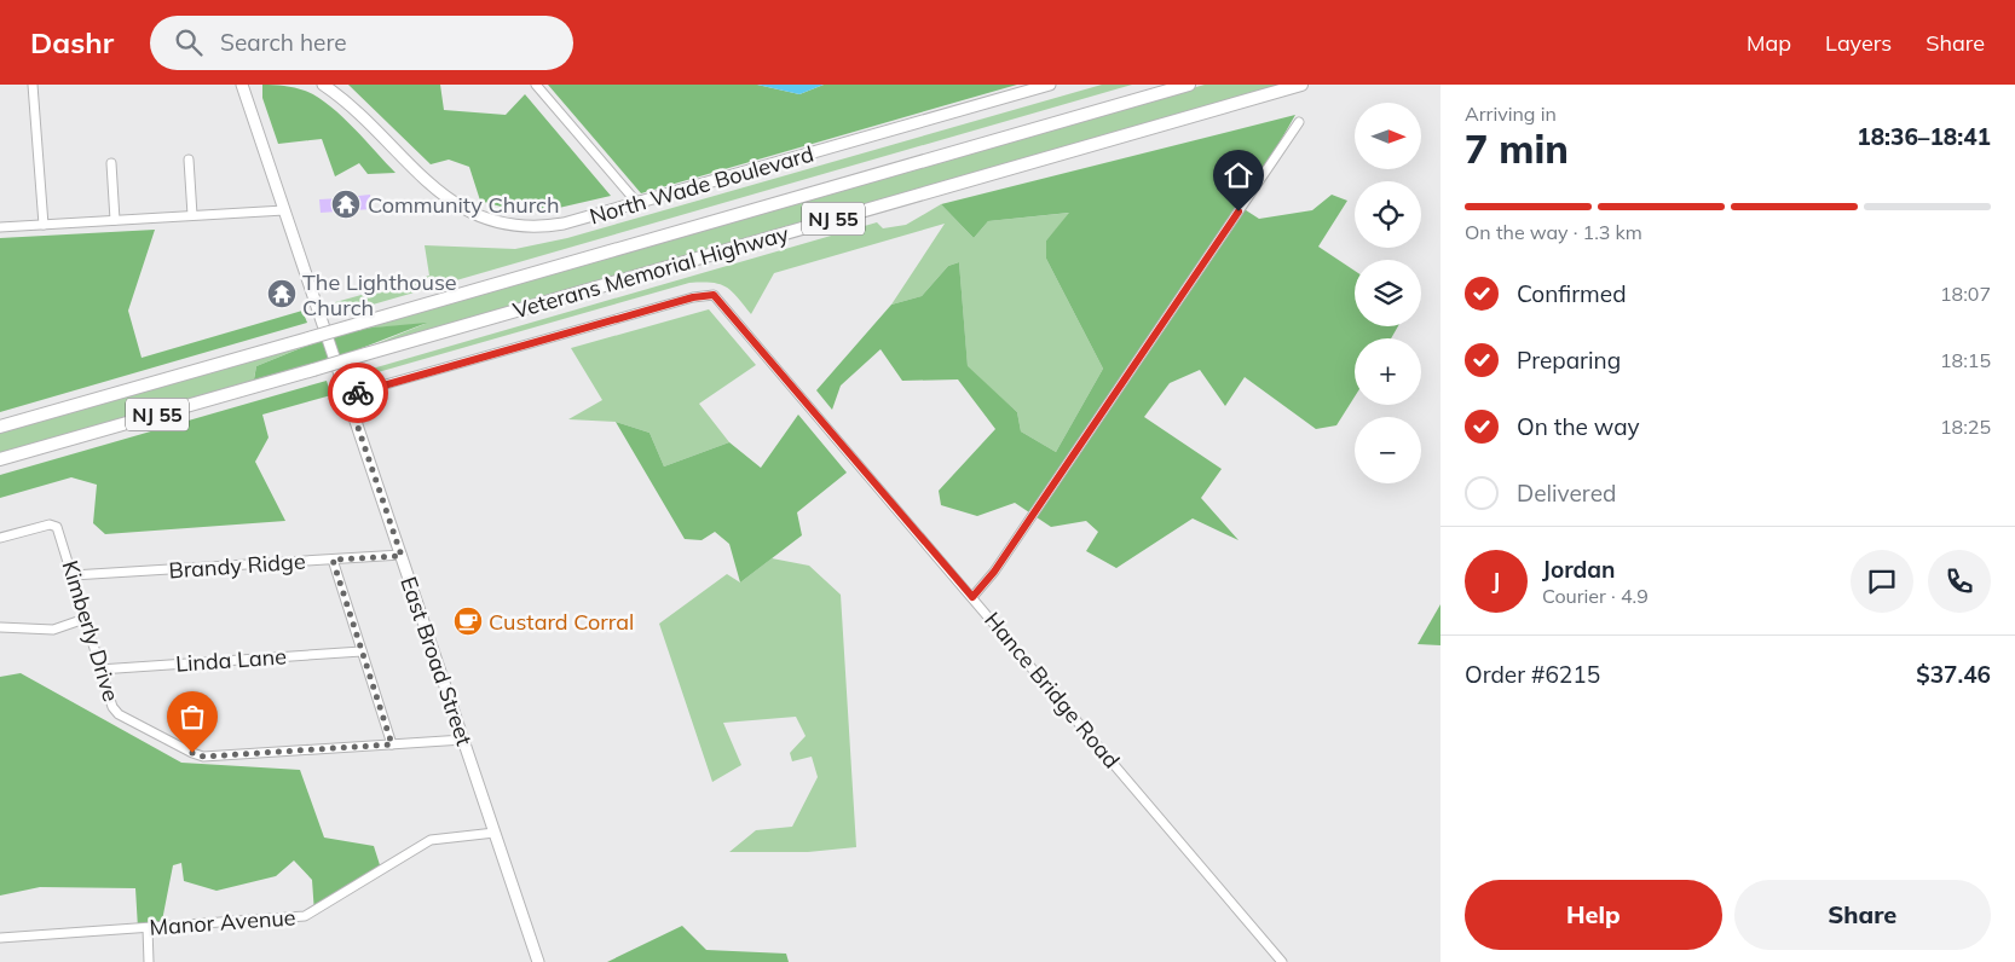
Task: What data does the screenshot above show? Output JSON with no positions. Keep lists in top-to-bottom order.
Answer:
{
  "streets": {
    "highway": ["NJ 55", "Veterans Memorial Highway"],
    "main road": ["North Wade Boulevard", "East Broad Street"],
    "street": [
      "Brandy Ridge",
      "Kimberly Drive",
      "Linda Lane",
      "Hance Bridge Road",
      "Manor Avenue"
    ]
  },
  "crossings": [
    ["Brandy Ridge", "Kimberly Drive"],
    ["Brandy Ridge", "East Broad Street"],
    ["Kimberly Drive", "Linda Lane"],
    ["Kimberly Drive", "East Broad Street"],
    ["East Broad Street", "Hance Bridge Road"],
    ["East Broad Street", "Manor Avenue"]
  ],
  "places": {
    "temple": ["Community Church", "The Lighthouse Church"],
    "cafe": ["Custard Corral"]
  },
  "north": "right",
  "page": {
    "header": "Dashr",
    "search": "Search here",
    "nav": ["Map", "Layers", "Share"],
    "heading": ["7 min", "Arriving in", "18:36–18:41"],
    "panel": [
      "Jordan",
      "Courier · 4.9",
      "Order #6215",
      "$37.46"
    ],
    "map_buttons": ["+", "−"],
    "bar": "On the way · 1.3 km",
    "list": [
      ["Confirmed", "18:07"],
      ["Preparing", "18:15"],
      ["On the way", "18:25"],
      "Delivered"
    ],
    "round": "J",
    "buttons": ["Help", "Share"]
  }
}
